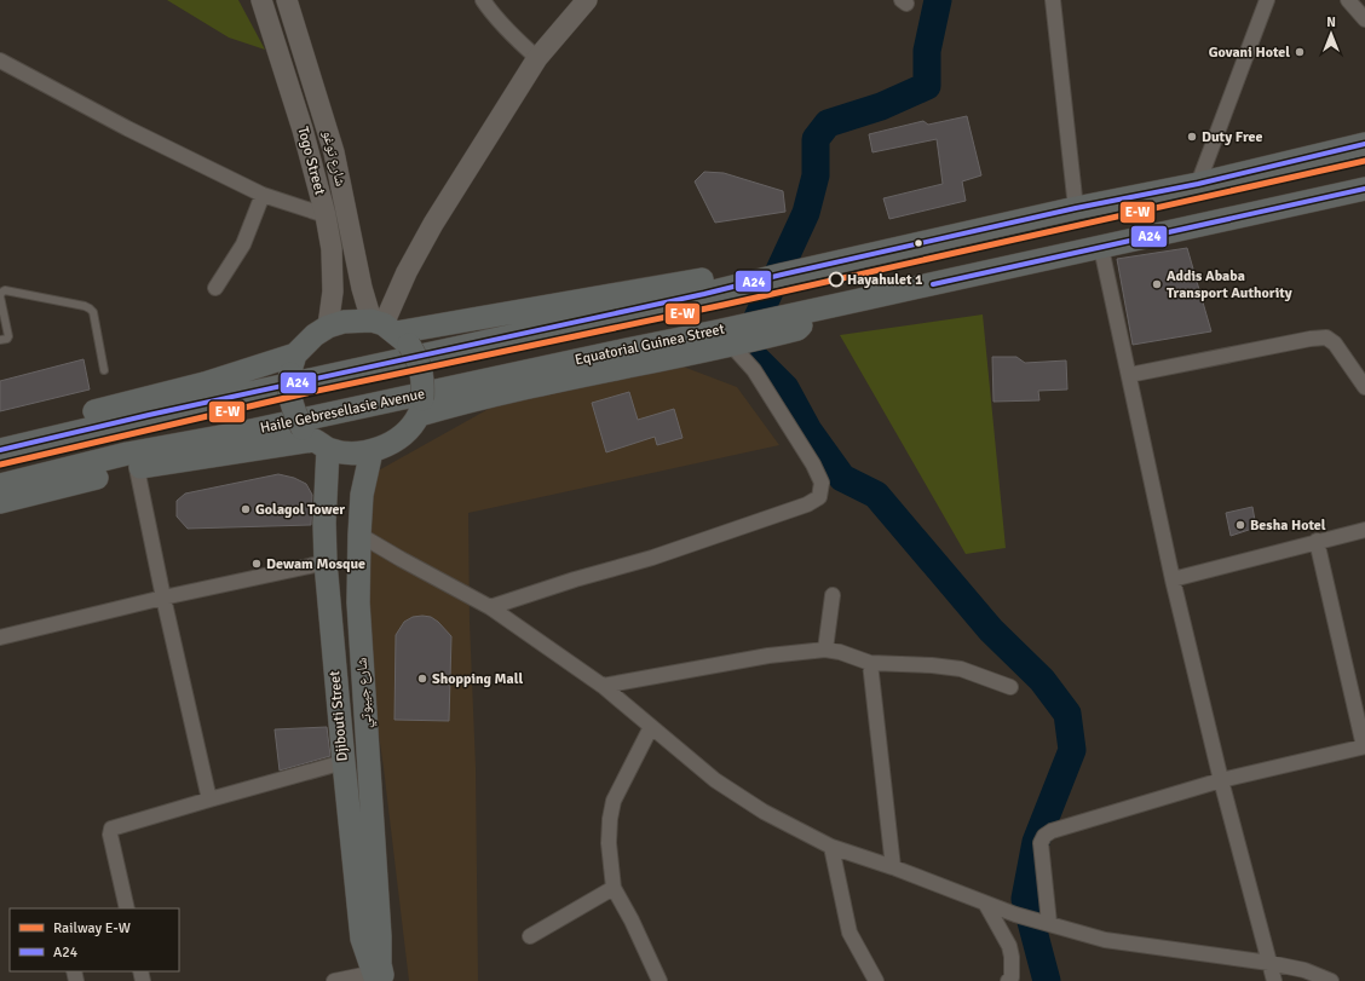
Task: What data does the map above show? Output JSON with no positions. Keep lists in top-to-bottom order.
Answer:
{
  "streets": {
    "main road": [
      "Equatorial Guinea Street",
      "Haile Gebresellasie Avenue",
      "شارع جيبوتي",
      "Djibouti Street"
    ],
    "street": ["شارع توغو", "Togo Street"]
  },
  "crossings": [
    ["شارع توغو", "Togo Street"],
    ["شارع توغو", "شارع جيبوتي"],
    ["شارع توغو", "Djibouti Street"],
    ["Togo Street", "شارع جيبوتي"],
    ["Togo Street", "Djibouti Street"],
    ["Equatorial Guinea Street", "Haile Gebresellasie Avenue"],
    ["شارع جيبوتي", "Djibouti Street"]
  ],
  "places": [
    "Govani Hotel",
    "Duty Free",
    "Hayahulet 1",
    "Addis Ababa Transport Authority",
    "Golagol Tower",
    "Besha Hotel",
    "Dewam Mosque",
    "Shopping Mall"
  ],
  "lines": ["transit line A24", "rail line E-W"],
  "legend": ["Railway E-W", "A24"],
  "north": "top"
}
